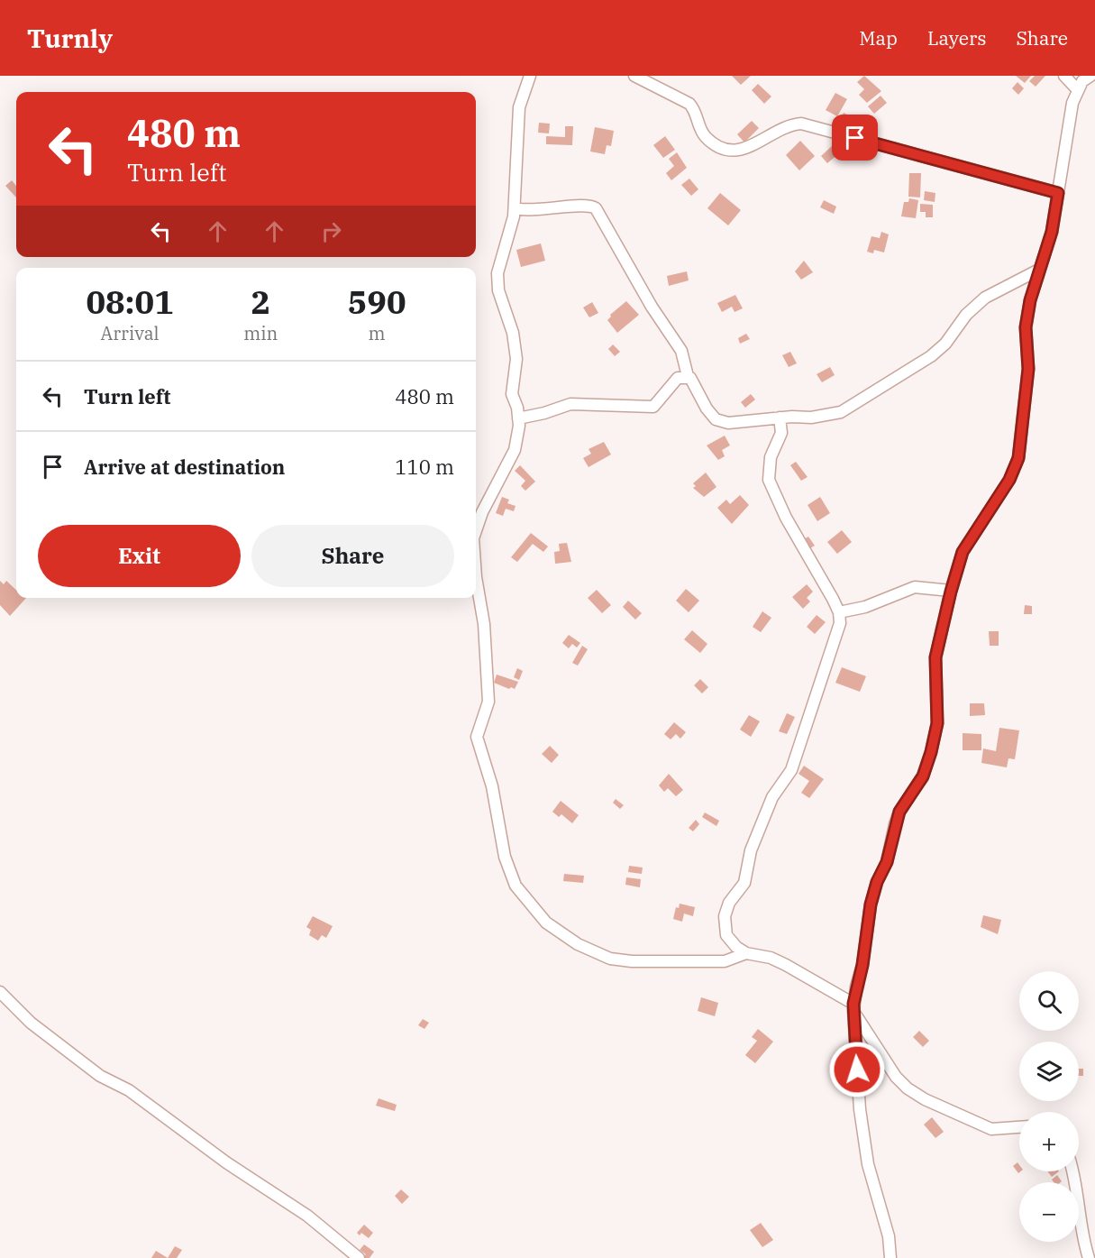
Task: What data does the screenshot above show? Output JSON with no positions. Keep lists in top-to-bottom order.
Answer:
{
  "page": {
    "header": "Turnly",
    "nav": ["Map", "Layers", "Share"],
    "turn": ["480 m", "Turn left"],
    "eta": [
      "08:01",
      "Arrival",
      "2",
      "min",
      "590",
      "m"
    ],
    "list": [
      {
        "name": "Turn left",
        "value": "480 m"
      },
      {
        "name": "Arrive at destination",
        "value": "110 m"
      }
    ],
    "buttons": ["Exit", "Share"],
    "map_buttons": ["+", "−"]
  }
}
